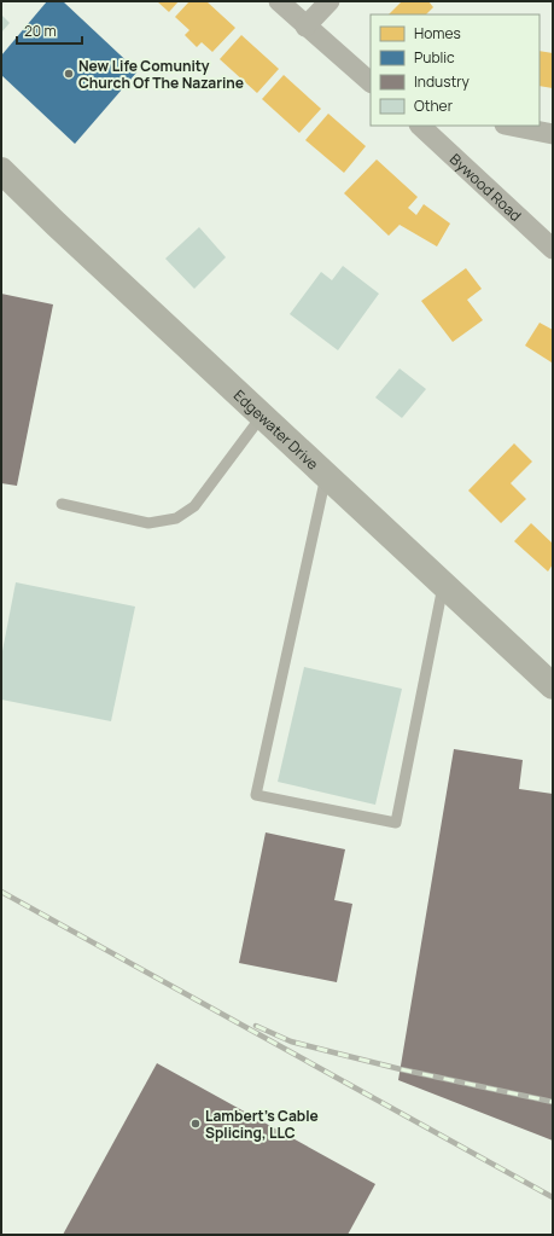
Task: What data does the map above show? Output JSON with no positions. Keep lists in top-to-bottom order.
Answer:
{
  "streets": {
    "main road": ["Edgewater Drive"],
    "street": ["Bywood Road"]
  },
  "places": ["New Life Comunity Church Of The Nazarine", "Lambert's Cable Splicing, LLC"],
  "legend": [
    "Homes",
    "Public",
    "Industry",
    "Other"
  ],
  "scale_bar": "20 m"
}
